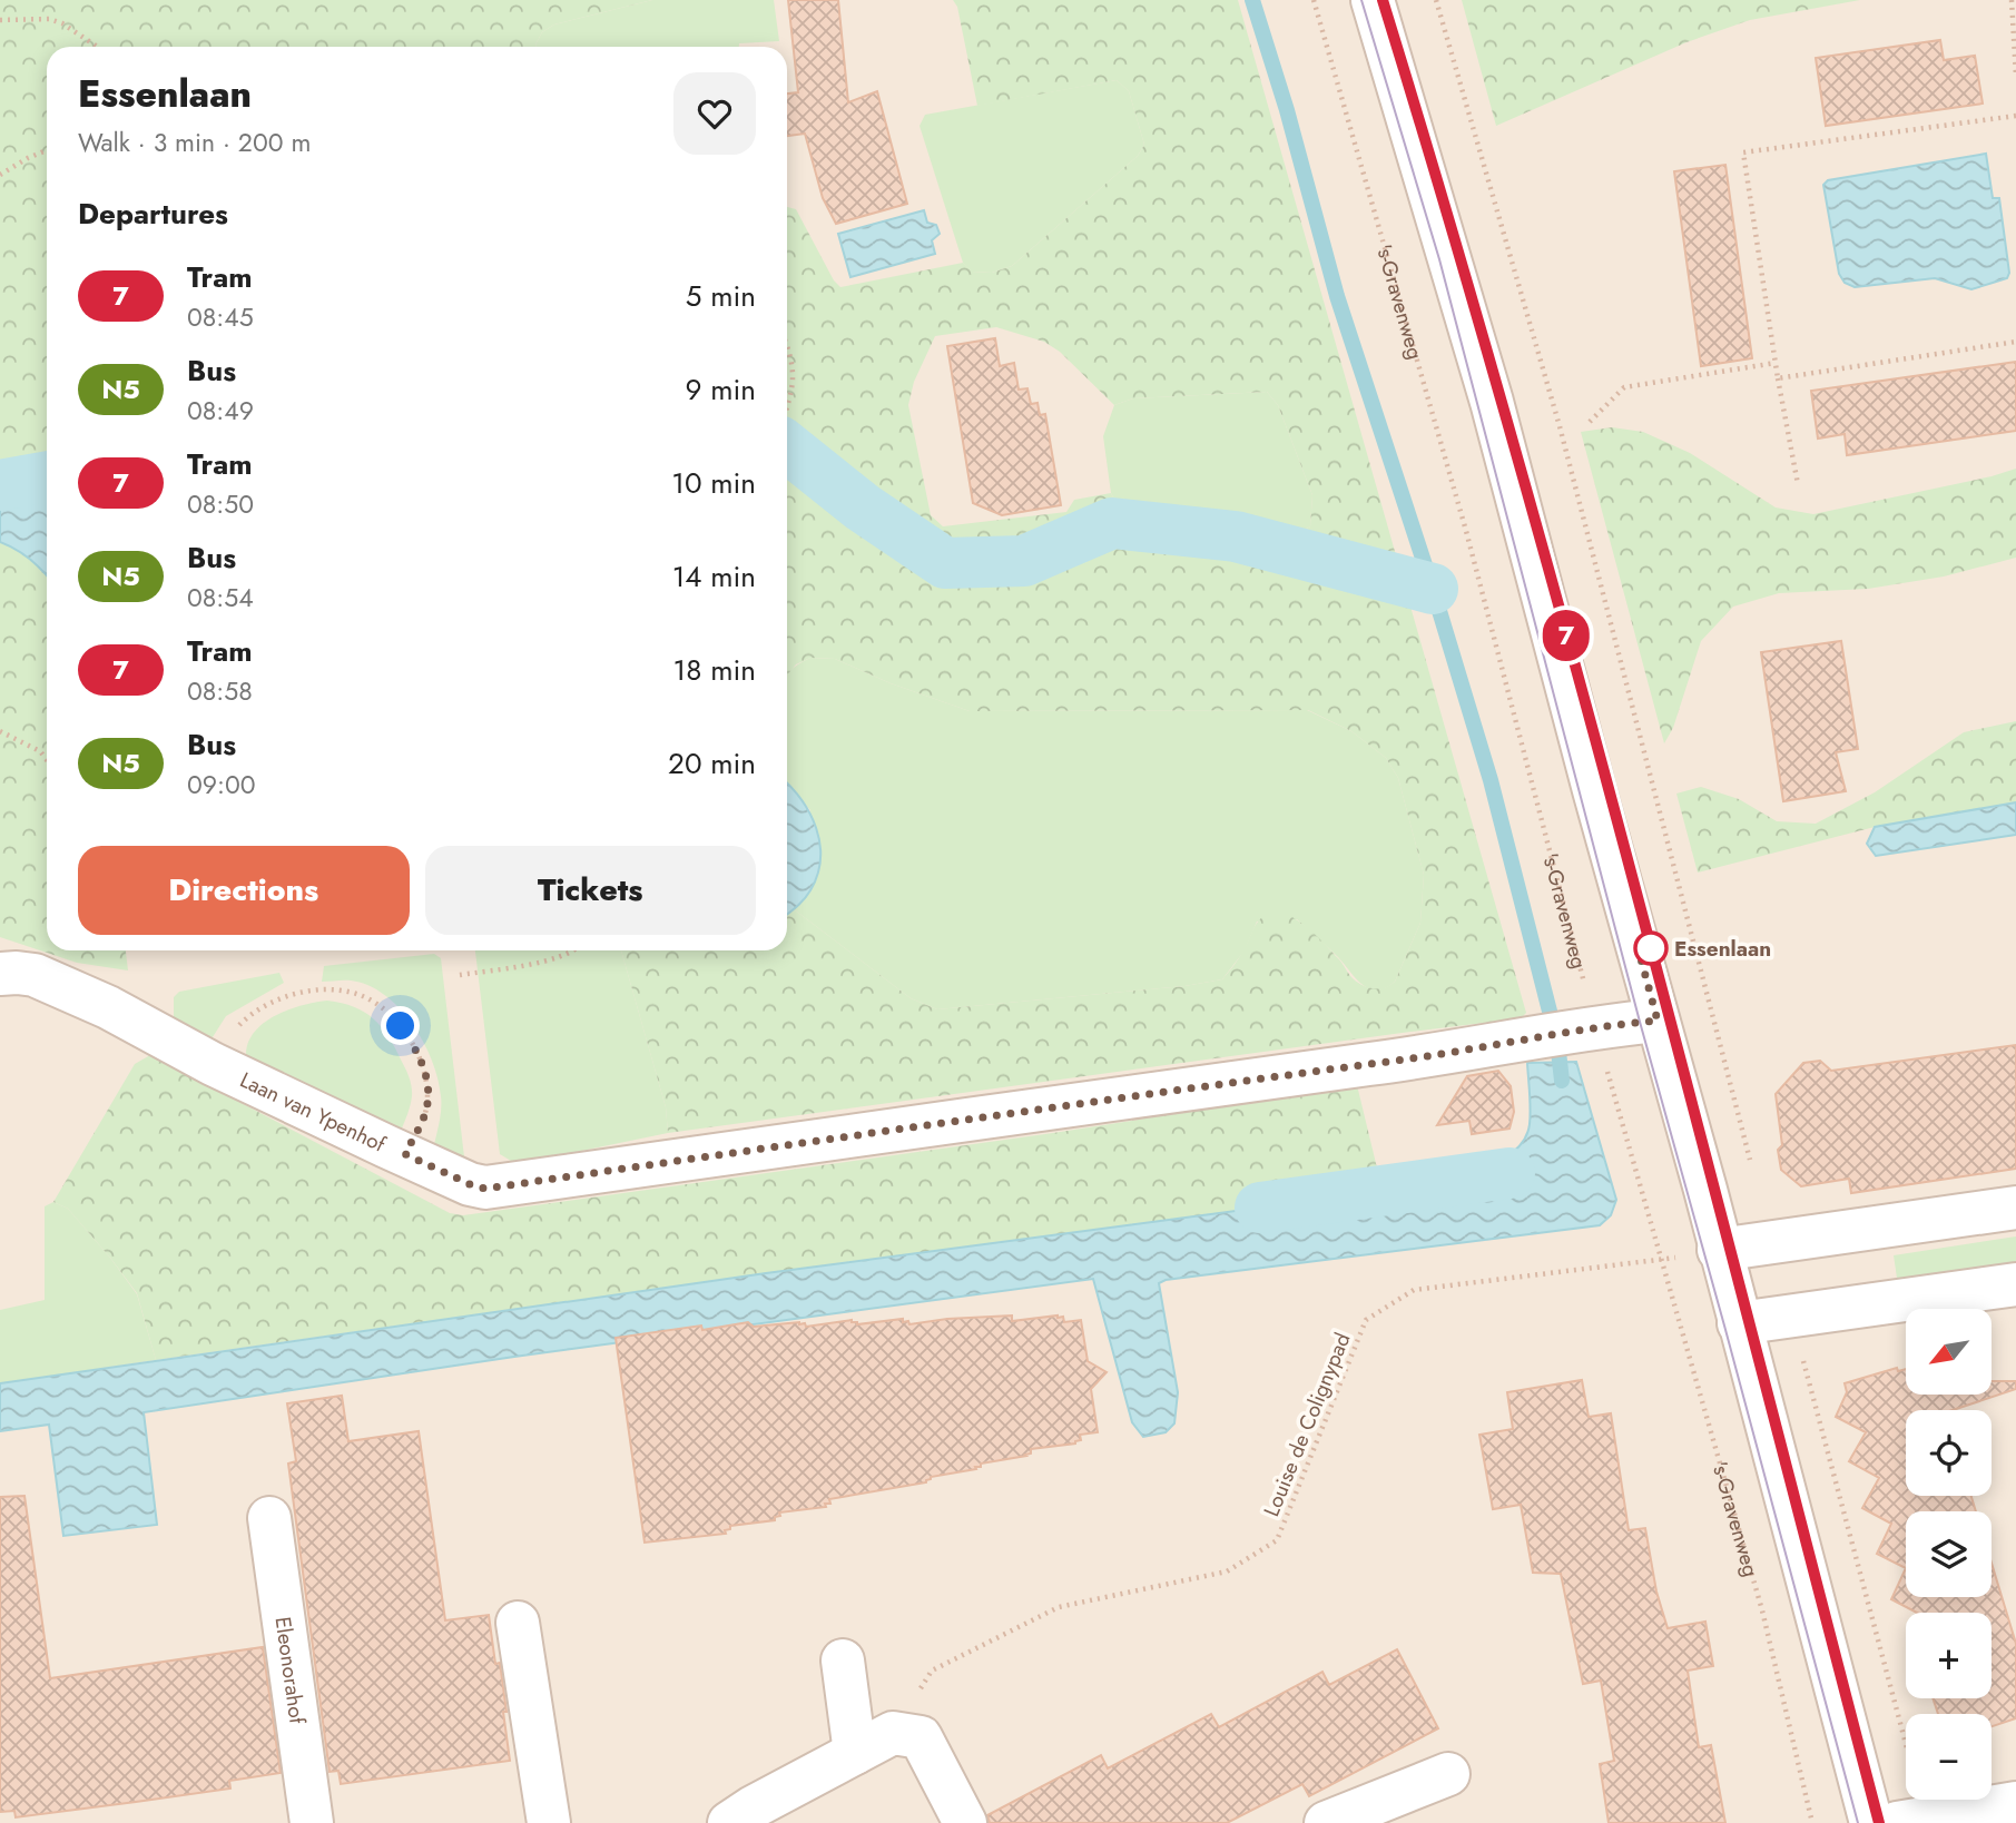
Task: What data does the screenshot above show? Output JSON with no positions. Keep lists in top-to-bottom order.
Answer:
{
  "streets": {
    "street": ["Laan van Ypenhof", "Eleonorahof"],
    "path": ["'s-Gravenweg", "Louise de Colignypad"]
  },
  "crossings": [
    ["'s-Gravenweg", "Laan van Ypenhof"],
    ["'s-Gravenweg", "Louise de Colignypad"]
  ],
  "places": ["Essenlaan"],
  "lines": ["tram line 7"],
  "north": "bottom left",
  "page": {
    "on_map": "7",
    "heading": [
      ["Essenlaan", "Walk · 3 min · 200 m"],
      "Departures"
    ],
    "list": [
      {
        "mark": "7",
        "name": "Tram",
        "note": "08:45",
        "value": "5 min"
      },
      {
        "mark": "N5",
        "name": "Bus",
        "note": "08:49",
        "value": "9 min"
      },
      {
        "mark": "7",
        "name": "Tram",
        "note": "08:50",
        "value": "10 min"
      },
      {
        "mark": "N5",
        "name": "Bus",
        "note": "08:54",
        "value": "14 min"
      },
      {
        "mark": "7",
        "name": "Tram",
        "note": "08:58",
        "value": "18 min"
      },
      {
        "mark": "N5",
        "name": "Bus",
        "note": "09:00",
        "value": "20 min"
      }
    ],
    "buttons": ["Directions", "Tickets"],
    "map_buttons": ["+", "−"]
  }
}
